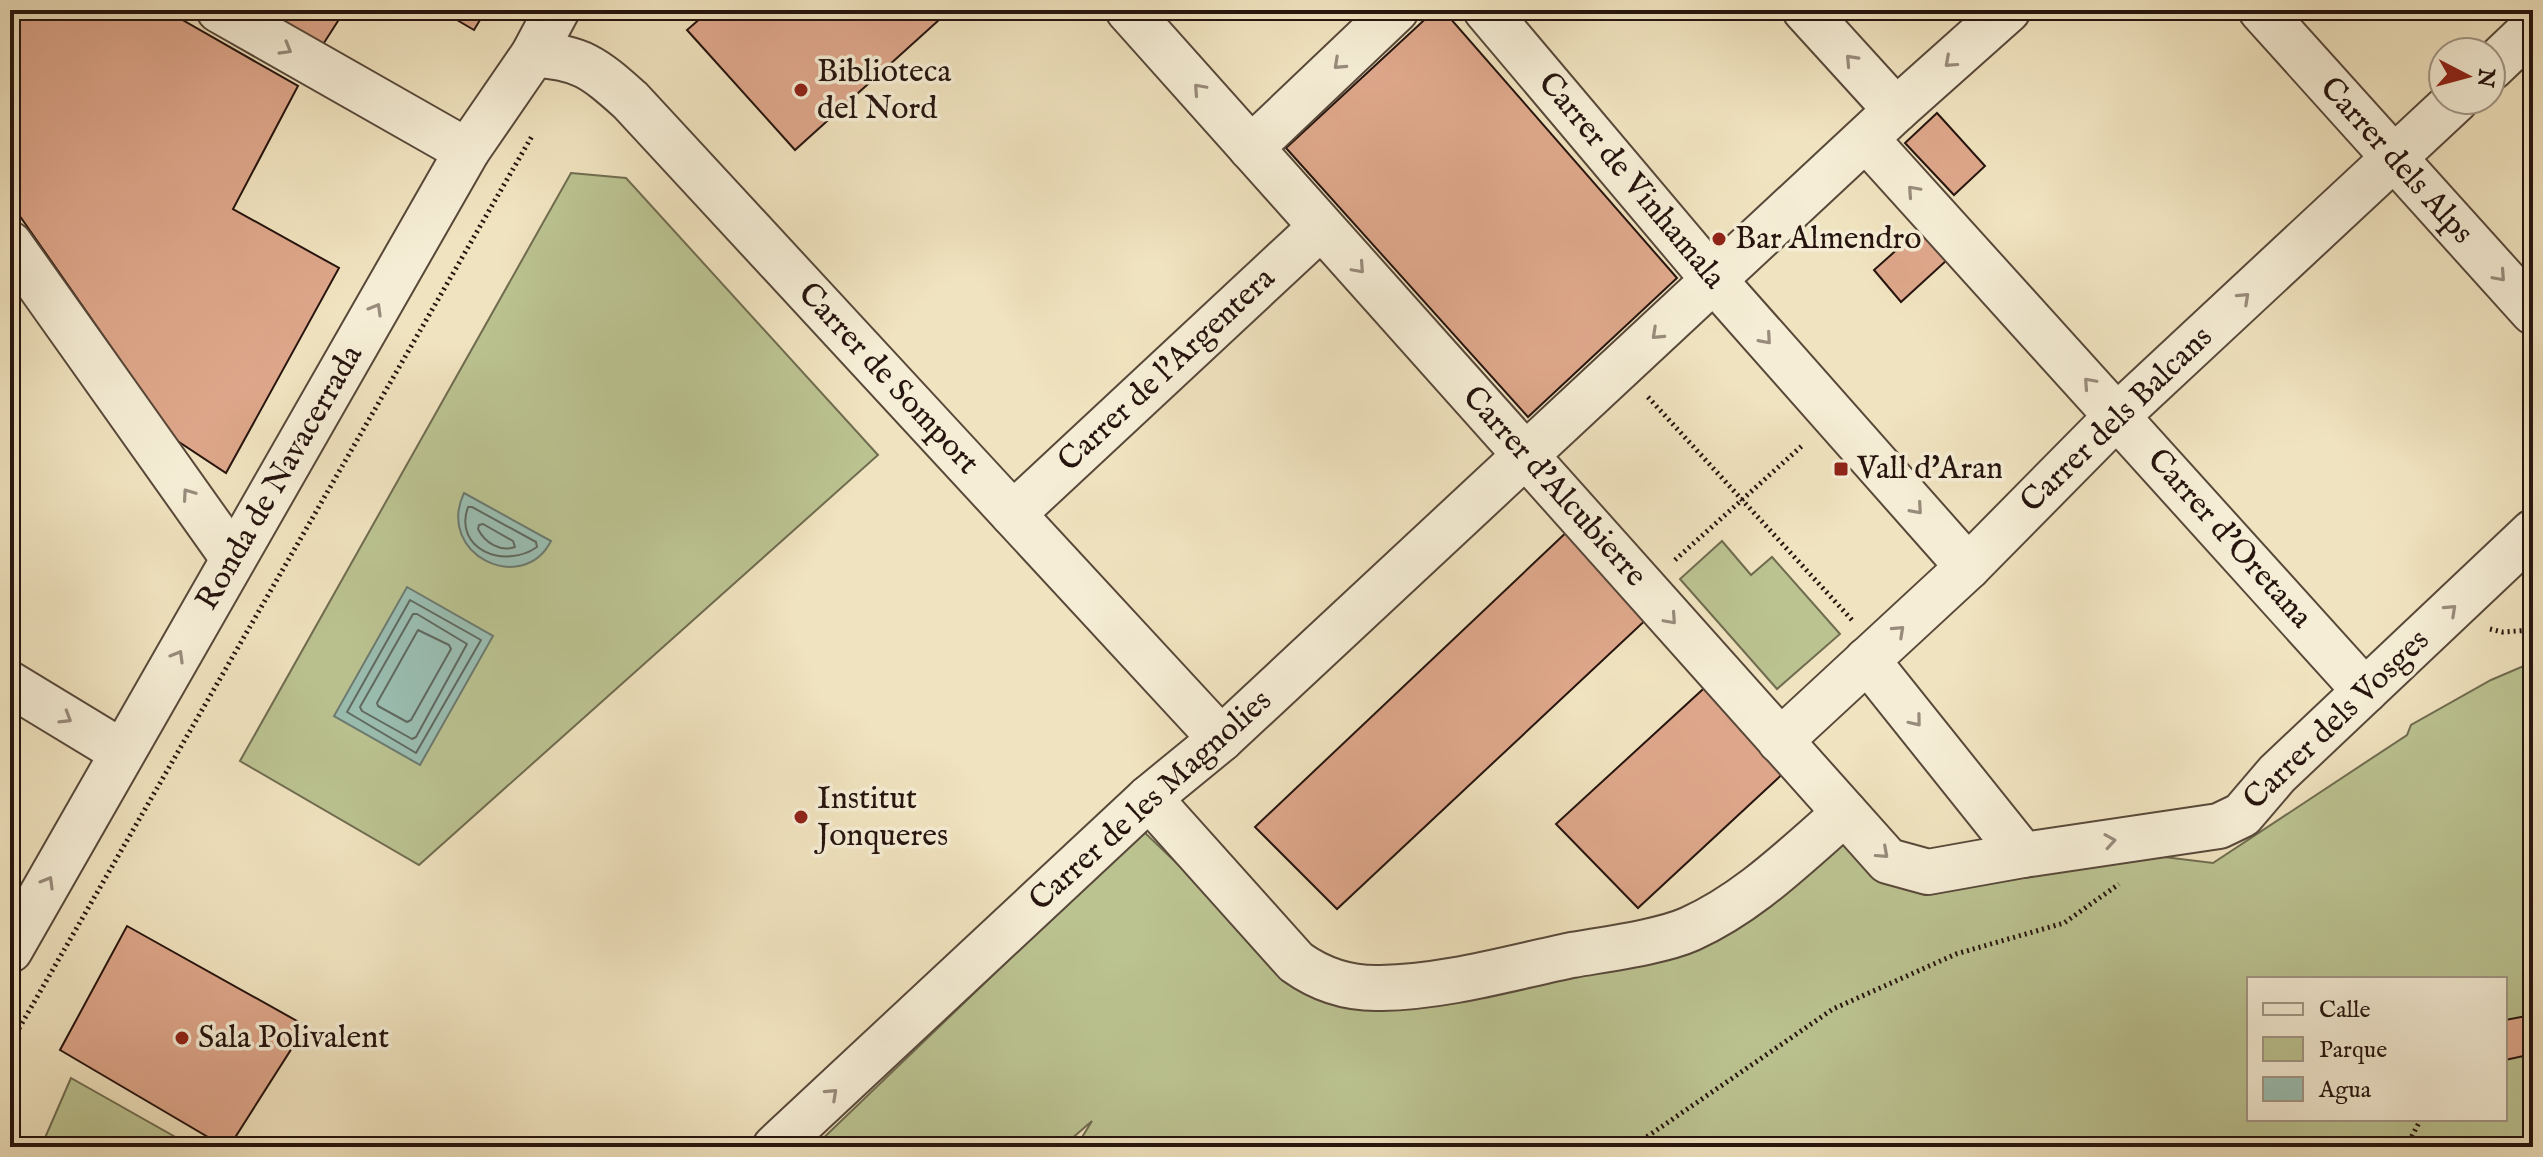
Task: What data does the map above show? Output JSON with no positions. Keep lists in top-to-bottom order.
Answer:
{
  "streets": {
    "street": [
      "Carrer dels Alps",
      "Carrer de Vinhamala",
      "Carrer de l'Argentera",
      "Carrer de Somport",
      "Carrer dels Balcans",
      "Ronda de Navacerrada",
      "Carrer d'Alcubierre",
      "Carrer d'Oretana",
      "Carrer dels Vosges",
      "Carrer de les Magnolies"
    ]
  },
  "crossings": [
    ["Carrer dels Alps", "Carrer dels Balcans"],
    ["Carrer de Vinhamala", "Carrer dels Balcans"],
    ["Carrer de Vinhamala", "Carrer de les Magnolies"],
    ["Carrer de l'Argentera", "Carrer de Somport"],
    ["Carrer de l'Argentera", "Carrer d'Alcubierre"],
    ["Carrer de Somport", "Ronda de Navacerrada"],
    ["Carrer de Somport", "Carrer de les Magnolies"],
    ["Carrer dels Balcans", "Carrer d'Alcubierre"],
    ["Carrer dels Balcans", "Carrer d'Oretana"],
    ["Carrer d'Alcubierre", "Carrer dels Vosges"],
    ["Carrer d'Alcubierre", "Carrer de les Magnolies"],
    ["Carrer d'Oretana", "Carrer dels Vosges"],
    ["Carrer d'Oretana", "Carrer de les Magnolies"]
  ],
  "one_way": [
    "Carrer dels Alps",
    "Carrer de Vinhamala",
    "Carrer dels Balcans",
    "Ronda de Navacerrada",
    "Carrer d'Oretana",
    "Carrer dels Vosges"
  ],
  "places": {
    "other": [
      "Biblioteca del Nord",
      "Bar Almendro",
      "Institut Jonqueres",
      "Sala Polivalent"
    ],
    "transit": ["Vall d'Aran"]
  },
  "legend": ["Calle", "Parque", "Agua"],
  "north": "right"
}
